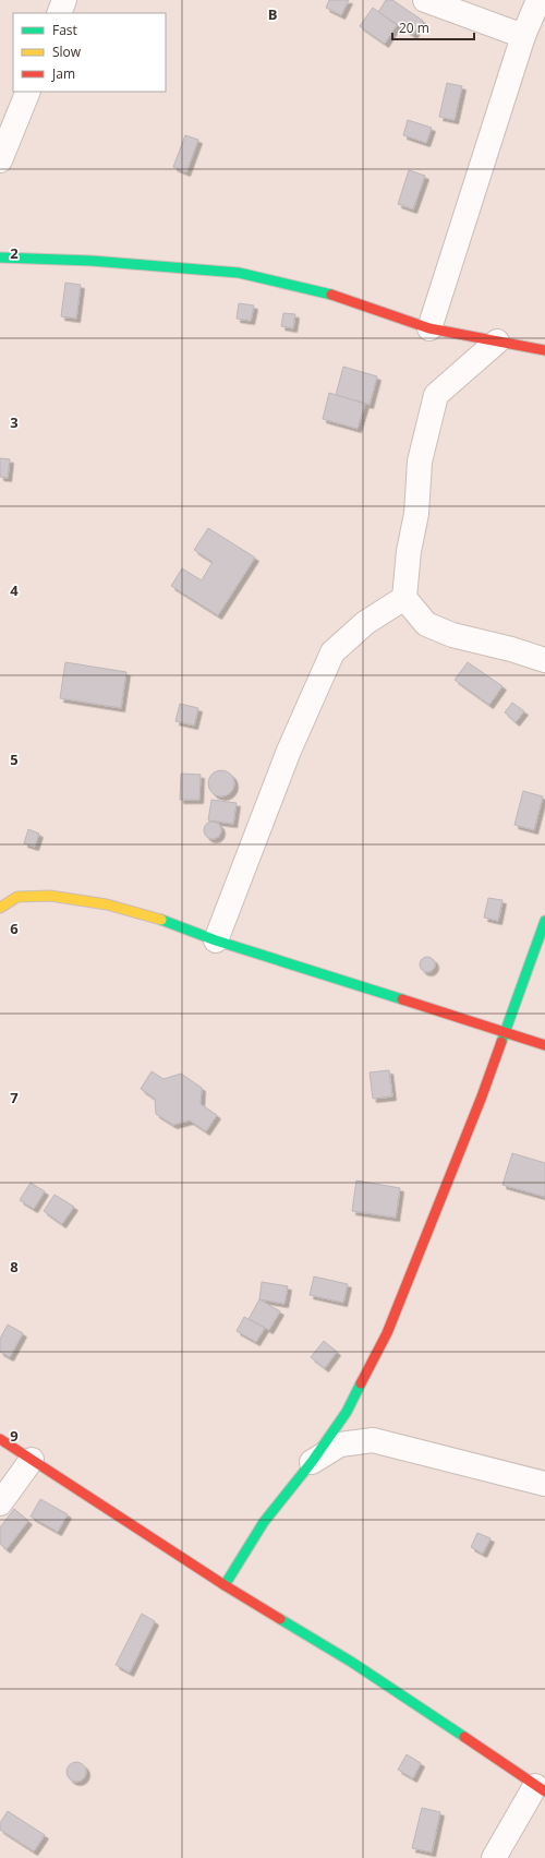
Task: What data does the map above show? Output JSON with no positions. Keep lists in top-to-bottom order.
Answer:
{
  "legend": ["Fast", "Slow", "Jam"],
  "scale_bar": "20 m",
  "grid": {
    "columns": ["B"],
    "rows": [
      "2",
      "3",
      "4",
      "5",
      "6",
      "7",
      "8",
      "9"
    ]
  }
}
